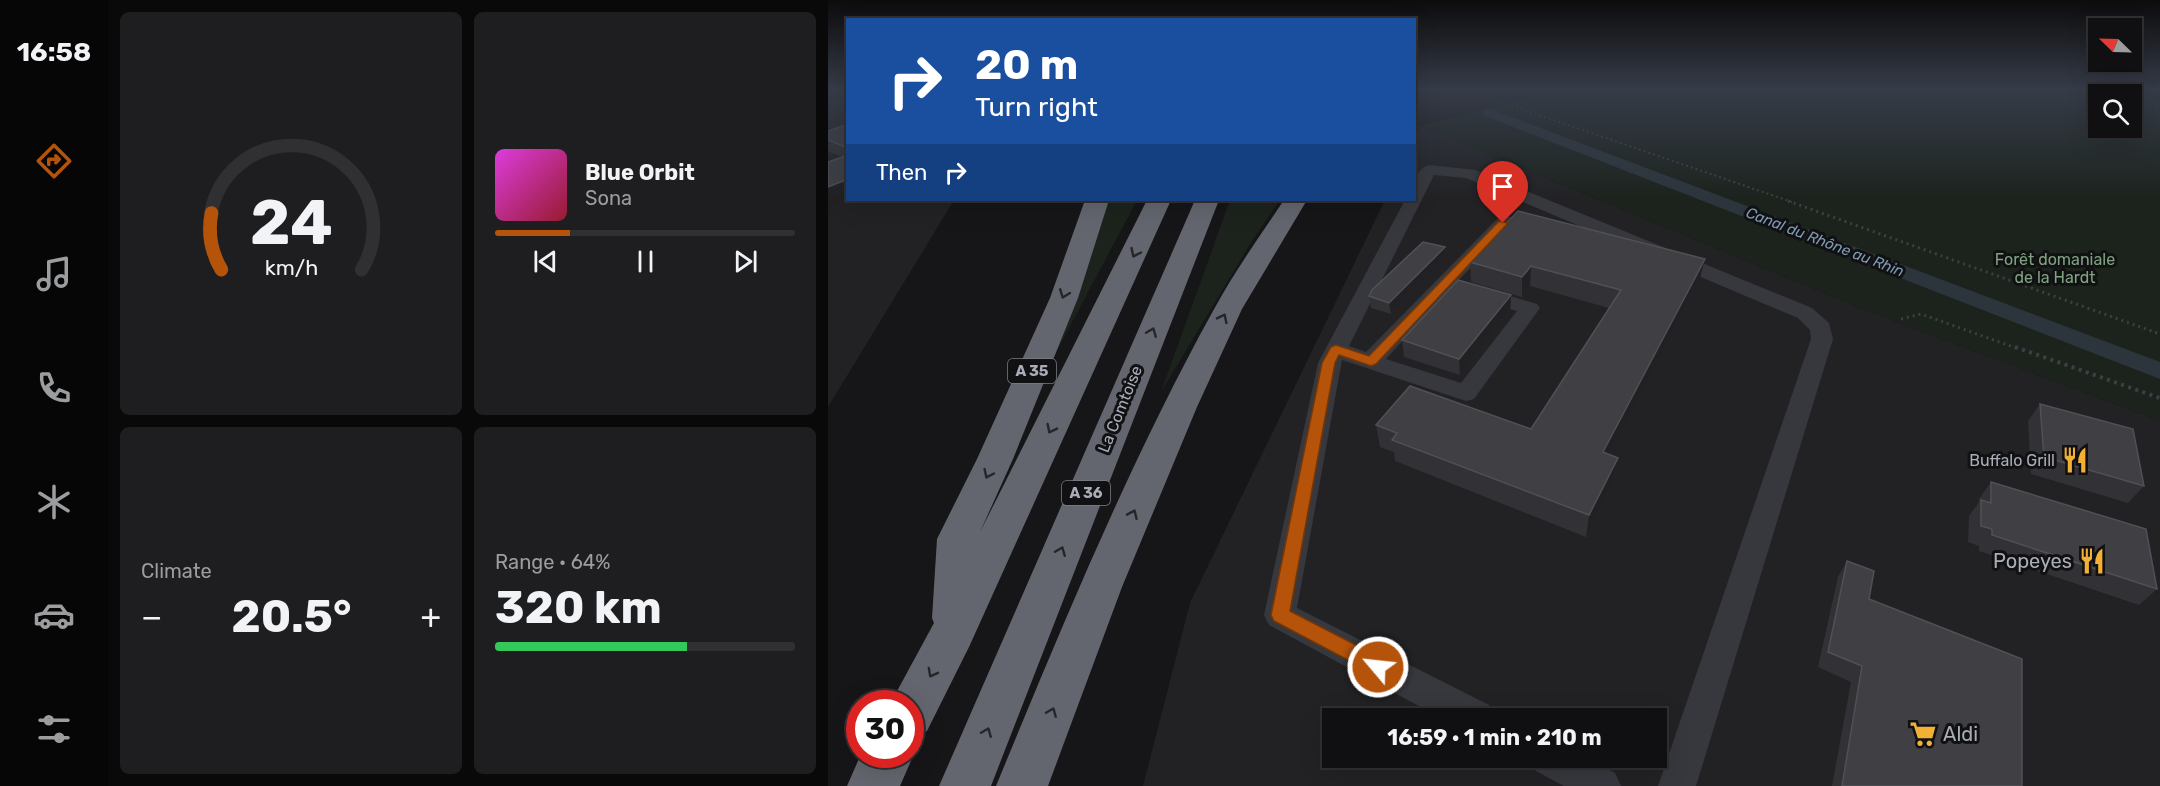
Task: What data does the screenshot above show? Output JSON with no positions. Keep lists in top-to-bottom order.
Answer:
{
  "streets": {
    "highway": ["A 35", "La Comtoise", "A 36"]
  },
  "water": ["Canal du Rhône au Rhin"],
  "parks": ["Forêt domaniale de la Hardt"],
  "places": {
    "restaurant": ["Buffalo Grill", "Popeyes"],
    "supermarket": ["Aldi"]
  },
  "north": "top left",
  "page": {
    "tabs": "16:58",
    "turn": ["20 m", "Turn right"],
    "then": "Then",
    "song": ["Blue Orbit", "Sona"],
    "tile": [
      "Climate",
      ["Range · 64%", "320 km"]
    ],
    "heat": ["−", "20.5°", "+"],
    "limit": "30",
    "trip": "16:59 · 1 min · 210 m",
    "gauge": ["24", "km/h"]
  }
}
